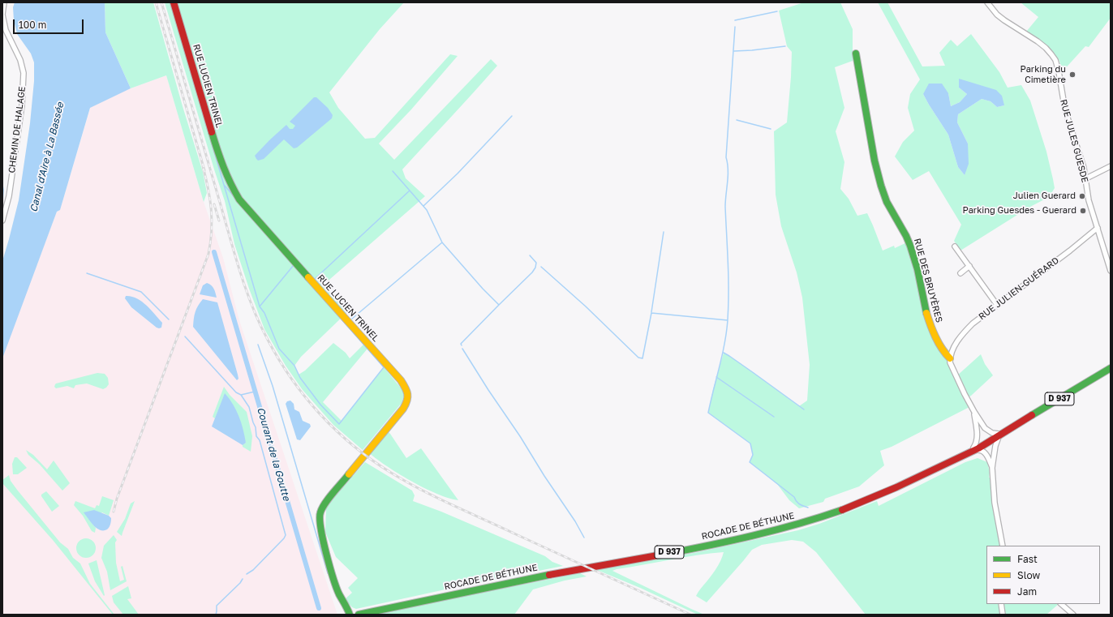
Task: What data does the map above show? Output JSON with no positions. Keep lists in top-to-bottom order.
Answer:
{
  "streets": {
    "street": [
      "RUE LUCIEN TRINEL",
      "CHEMIN DE HALAGE",
      "RUE JULES GUESDE",
      "RUE DES BRUYÈRES",
      "RUE JULIEN-GUÉRARD",
      "D 937",
      "ROCADE DE BÉTHUNE"
    ]
  },
  "crossings": [
    ["RUE JULES GUESDE", "RUE JULIEN-GUÉRARD"],
    ["RUE DES BRUYÈRES", "RUE JULIEN-GUÉRARD"],
    ["RUE DES BRUYÈRES", "ROCADE DE BÉTHUNE"]
  ],
  "water": ["Canal d'Aire à La Bassée", "Courant de la Goutte"],
  "places": ["Parking du Cimetière", "Julien Guerard", "Parking Guesdes - Guerard"],
  "legend": ["Fast", "Slow", "Jam"],
  "scale_bar": "100 m"
}
